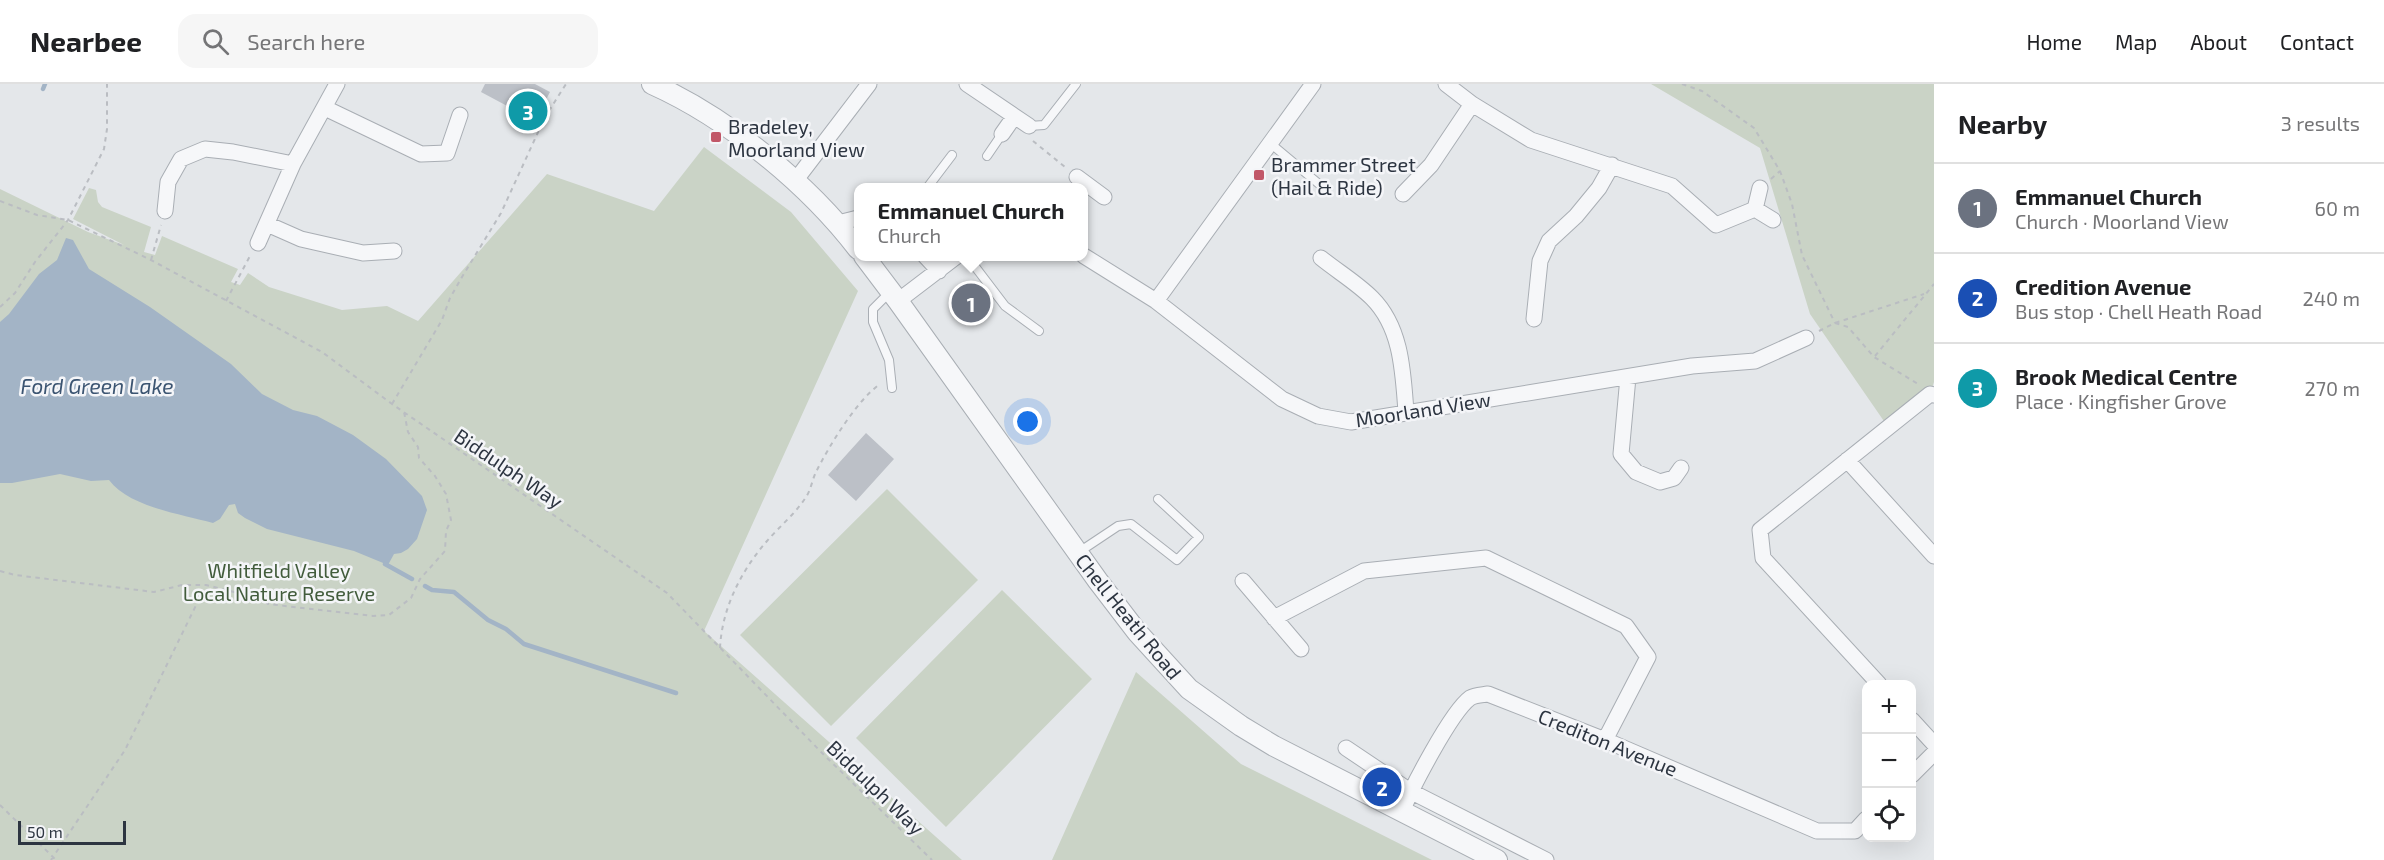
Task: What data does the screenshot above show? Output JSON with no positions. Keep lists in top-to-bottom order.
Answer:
{
  "streets": {
    "street": ["Moorland View", "Chell Heath Road", "Crediton Avenue"],
    "path": ["Biddulph Way"]
  },
  "crossings": [
    ["Chell Heath Road", "Crediton Avenue"]
  ],
  "water": ["Ford Green Lake"],
  "parks": ["Whitfield Valley Local Nature Reserve"],
  "places": {
    "transit": ["Bradeley, Moorland View", "Brammer Street (Hail & Ride)"]
  },
  "scale_bar": "50 m",
  "page": {
    "header": "Nearbee",
    "search": "Search here",
    "nav": [
      "Home",
      "Map",
      "About",
      "Contact"
    ],
    "heading": ["Nearby", "3 results"],
    "pins": ["3", "1", "2"],
    "list": [
      {
        "mark": "1",
        "name": "Emmanuel Church",
        "note": "Church · Moorland View",
        "value": "60 m"
      },
      {
        "mark": "2",
        "name": "Credition Avenue",
        "note": "Bus stop · Chell Heath Road",
        "value": "240 m"
      },
      {
        "mark": "3",
        "name": "Brook Medical Centre",
        "note": "Place · Kingfisher Grove",
        "value": "270 m"
      }
    ],
    "popup": ["Emmanuel Church", "Church"],
    "map_buttons": ["+", "−"],
    "scale": "50 m"
  }
}
